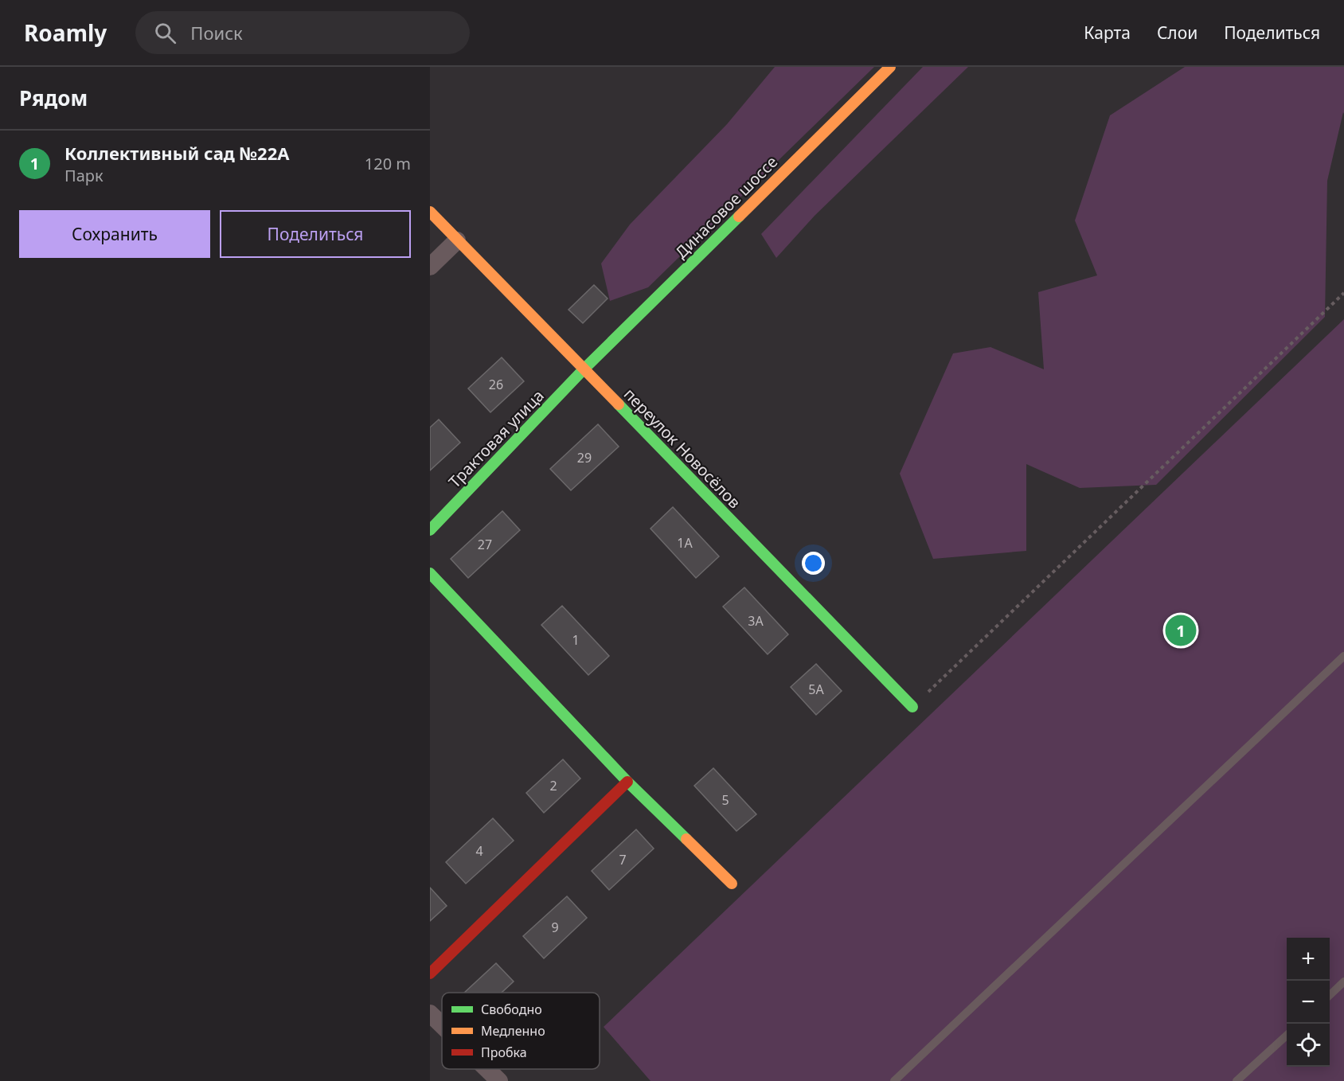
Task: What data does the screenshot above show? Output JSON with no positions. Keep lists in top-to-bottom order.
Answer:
{
  "streets": {
    "street": ["Динасовое шоссе", "Трактовая улица", "переулок Новосёлов"]
  },
  "crossings": [
    ["Динасовое шоссе", "Трактовая улица"],
    ["Динасовое шоссе", "переулок Новосёлов"],
    ["Трактовая улица", "переулок Новосёлов"]
  ],
  "house_numbers": [
    "26",
    "29",
    "1А",
    "27",
    "3А",
    "1",
    "5А",
    "2",
    "5",
    "4",
    "7",
    "9"
  ],
  "legend": ["Свободно", "Медленно", "Пробка"],
  "page": {
    "header": "Roamly",
    "search": "Поиск",
    "nav": ["Карта", "Слои", "Поделиться"],
    "heading": "Рядом",
    "list": [
      {
        "mark": "1",
        "name": "Коллективный сад №22А",
        "note": "Парк",
        "value": "120 m"
      }
    ],
    "buttons": ["Сохранить", "Поделиться"],
    "pins": "1",
    "map_buttons": ["+", "−"]
  }
}
